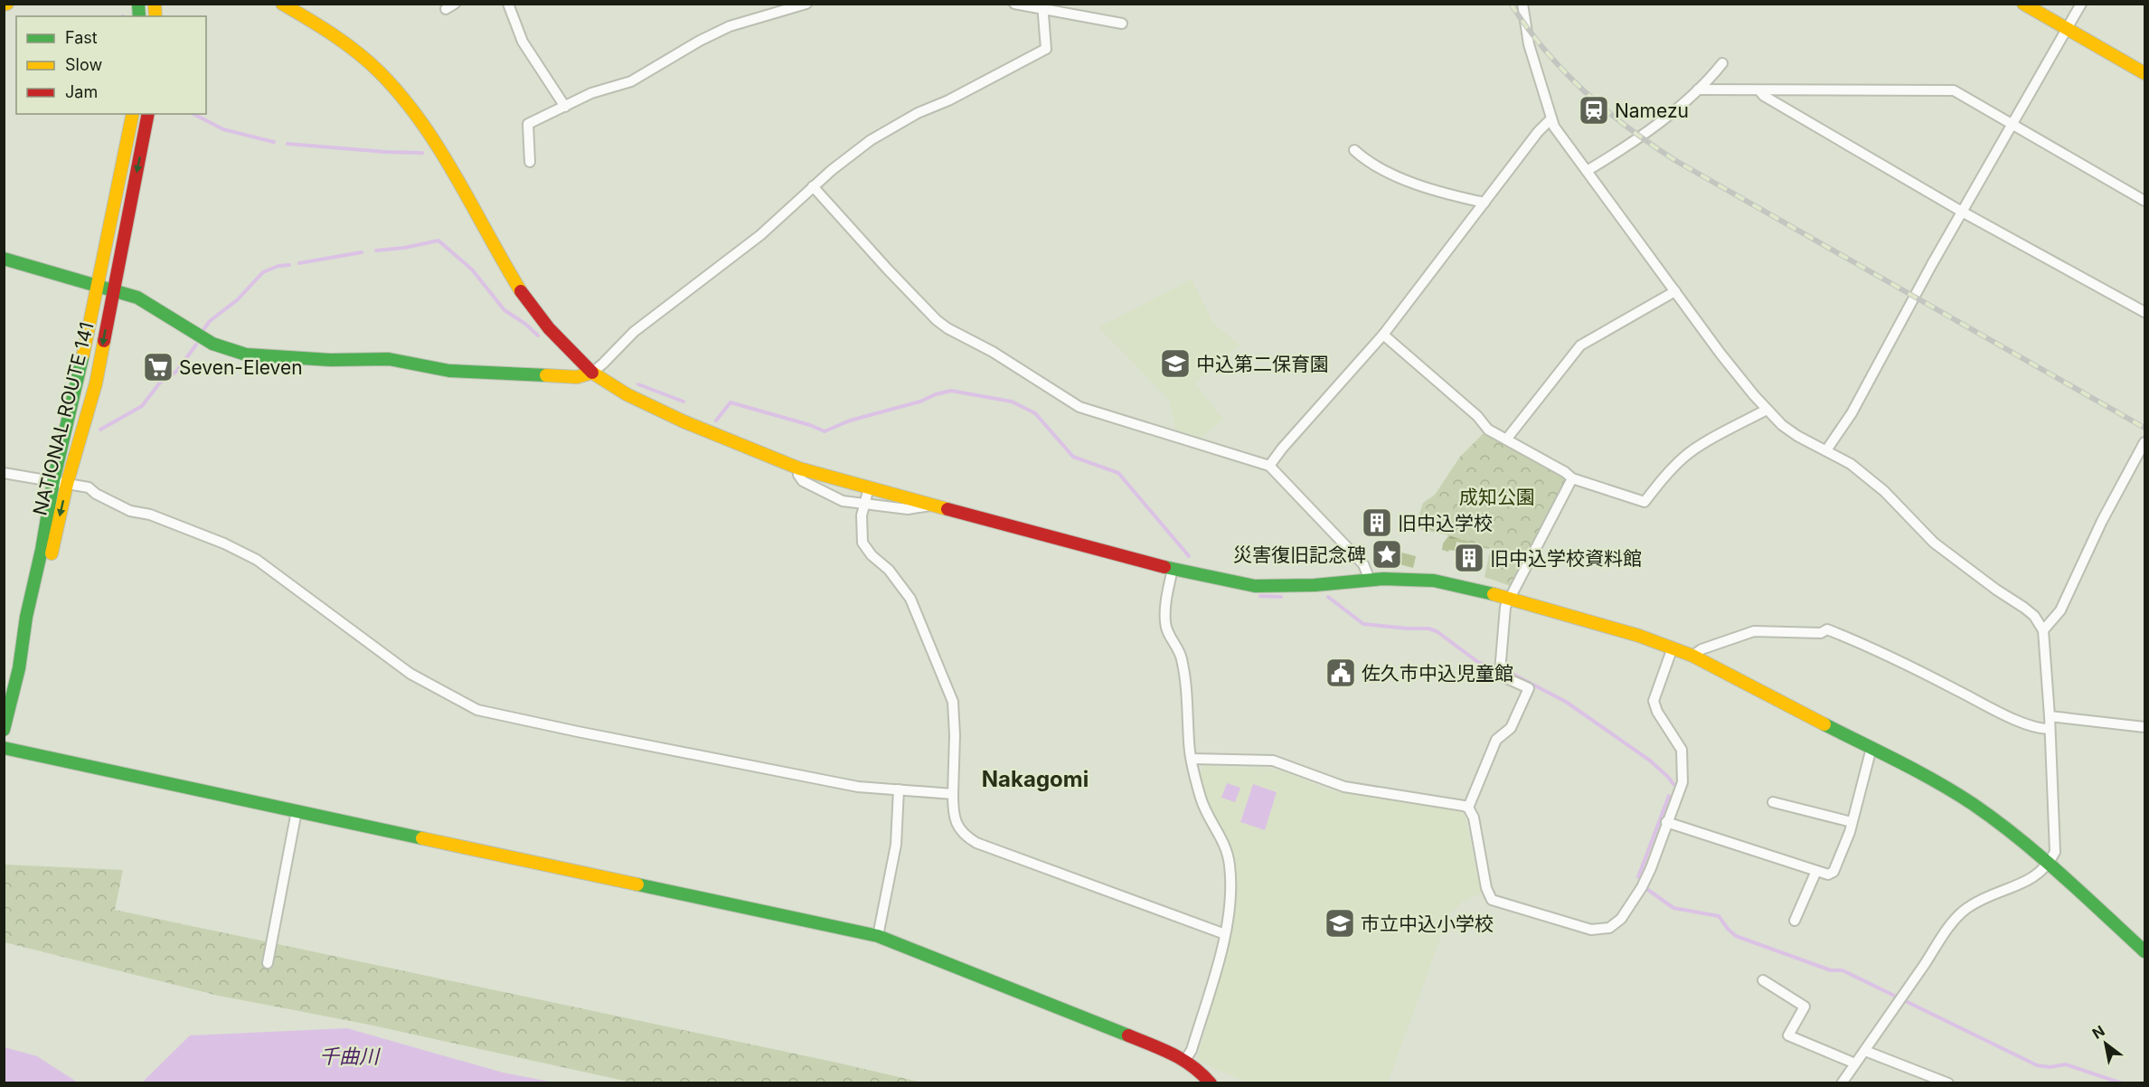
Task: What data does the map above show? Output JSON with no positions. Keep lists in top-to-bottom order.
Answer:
{
  "streets": {
    "main road": ["NATIONAL ROUTE 141"]
  },
  "districts": ["Nakagomi"],
  "water": ["千曲川"],
  "parks": ["成知公園"],
  "places": {
    "station": ["Namezu"],
    "school or university": ["中込第二保育園", "市立中込小学校"],
    "supermarket": ["Seven-Eleven"],
    "building": ["旧中込学校", "旧中込学校資料館"],
    "place": ["災害復旧記念碑"],
    "public building": ["佐久市中込児童館"]
  },
  "legend": ["Fast", "Slow", "Jam"],
  "north": "top left"
}
